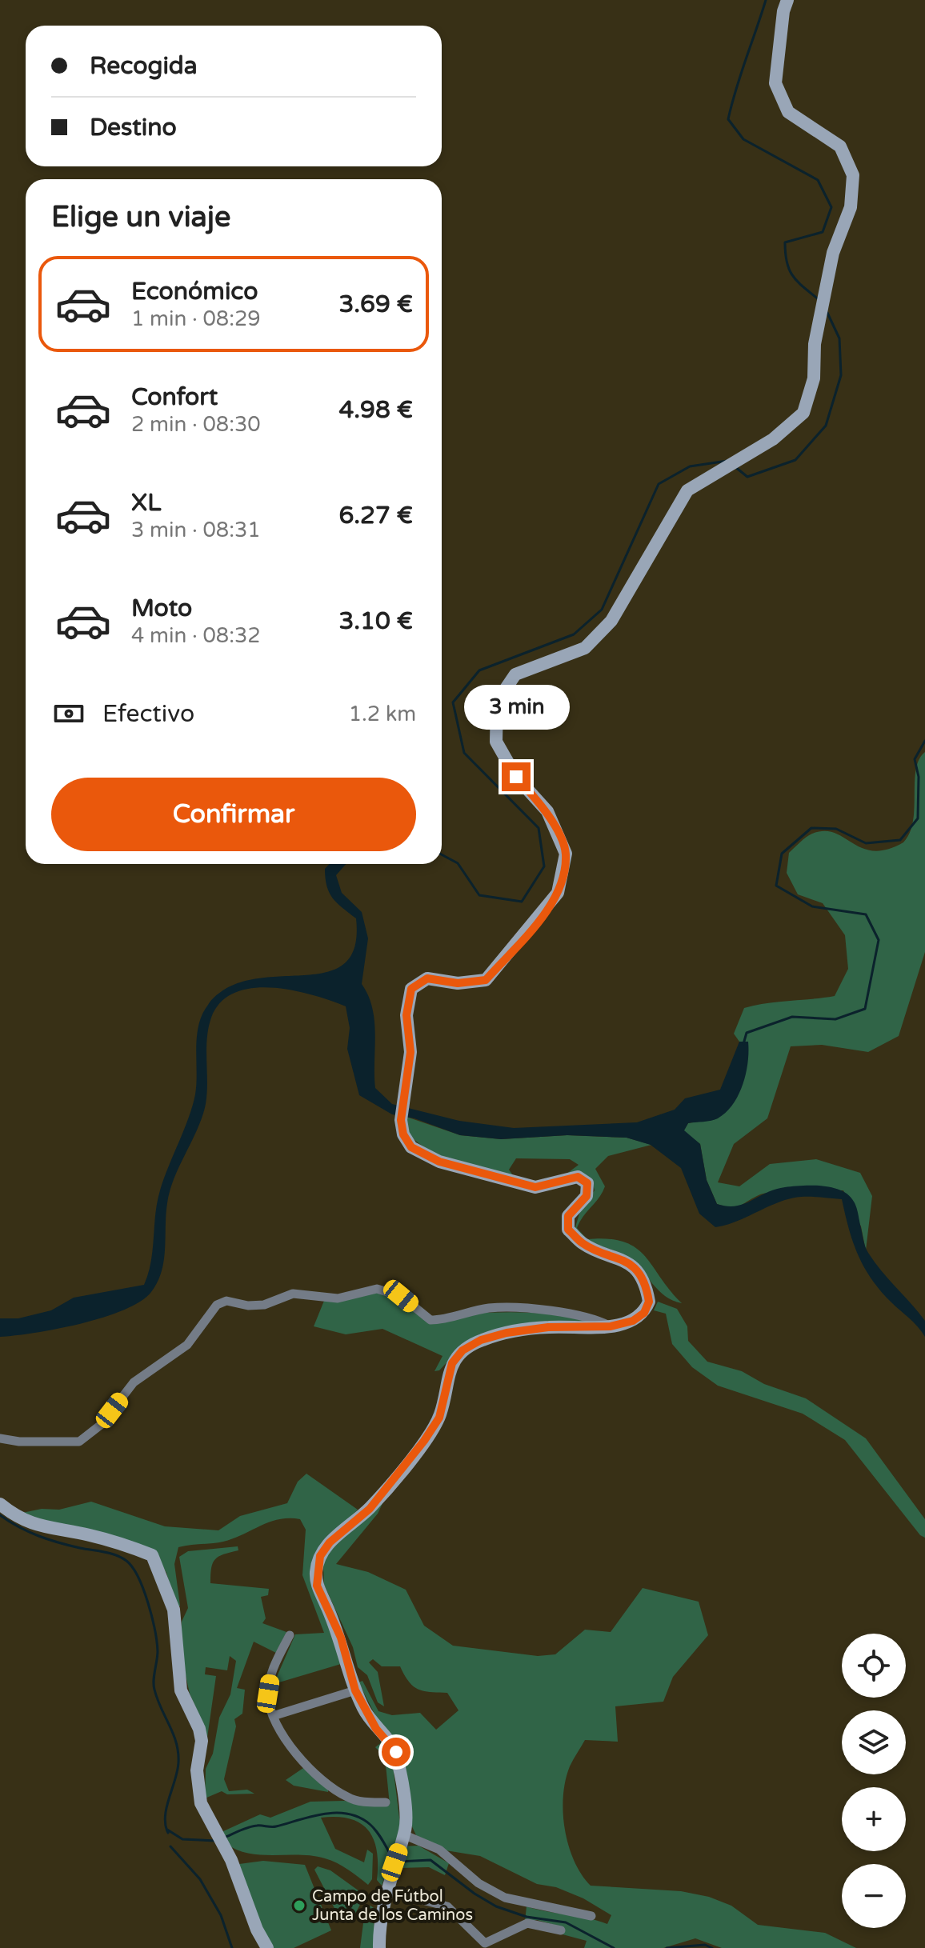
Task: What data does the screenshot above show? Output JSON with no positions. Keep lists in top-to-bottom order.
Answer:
{
  "places": ["Campo de Fútbol Junta de los Caminos"],
  "page": {
    "banner": ["Recogida", "Destino"],
    "heading": "Elige un viaje",
    "list": [
      {
        "name": "Económico",
        "note": "1 min · 08:29",
        "value": "3.69 €"
      },
      {
        "name": "Confort",
        "note": "2 min · 08:30",
        "value": "4.98 €"
      },
      {
        "name": "XL",
        "note": "3 min · 08:31",
        "value": "6.27 €"
      },
      {
        "name": "Moto",
        "note": "4 min · 08:32",
        "value": "3.10 €"
      }
    ],
    "pay": ["Efectivo", "1.2 km"],
    "bubble": "3 min",
    "buttons": "Confirmar",
    "map_buttons": ["+", "−"]
  }
}
